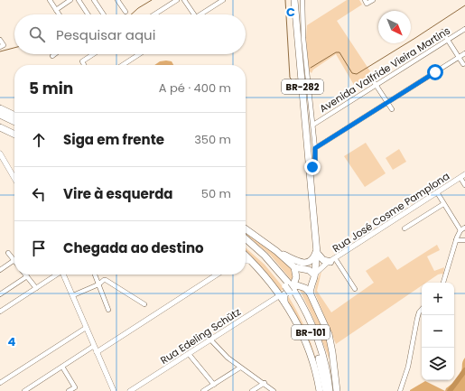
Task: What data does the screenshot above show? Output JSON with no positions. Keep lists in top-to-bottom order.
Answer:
{
  "streets": {
    "highway": ["BR-282", "BR-101"],
    "main road": ["Rua José Cosme Pamplona", "Rua Edeling Schütz"],
    "street": ["Avenida Valfride Vieira Martins"]
  },
  "crossings": [
    ["BR-282", "Rua José Cosme Pamplona"]
  ],
  "north": "bottom right",
  "page": {
    "search": "Pesquisar aqui",
    "heading": ["5 min", "A pé · 400 m"],
    "list": [
      ["Siga em frente", "350 m"],
      ["Vire à esquerda", "50 m"],
      "Chegada ao destino"
    ],
    "map_buttons": ["+", "−"]
  },
  "grid": {
    "columns": ["C"],
    "rows": ["4"]
  }
}
